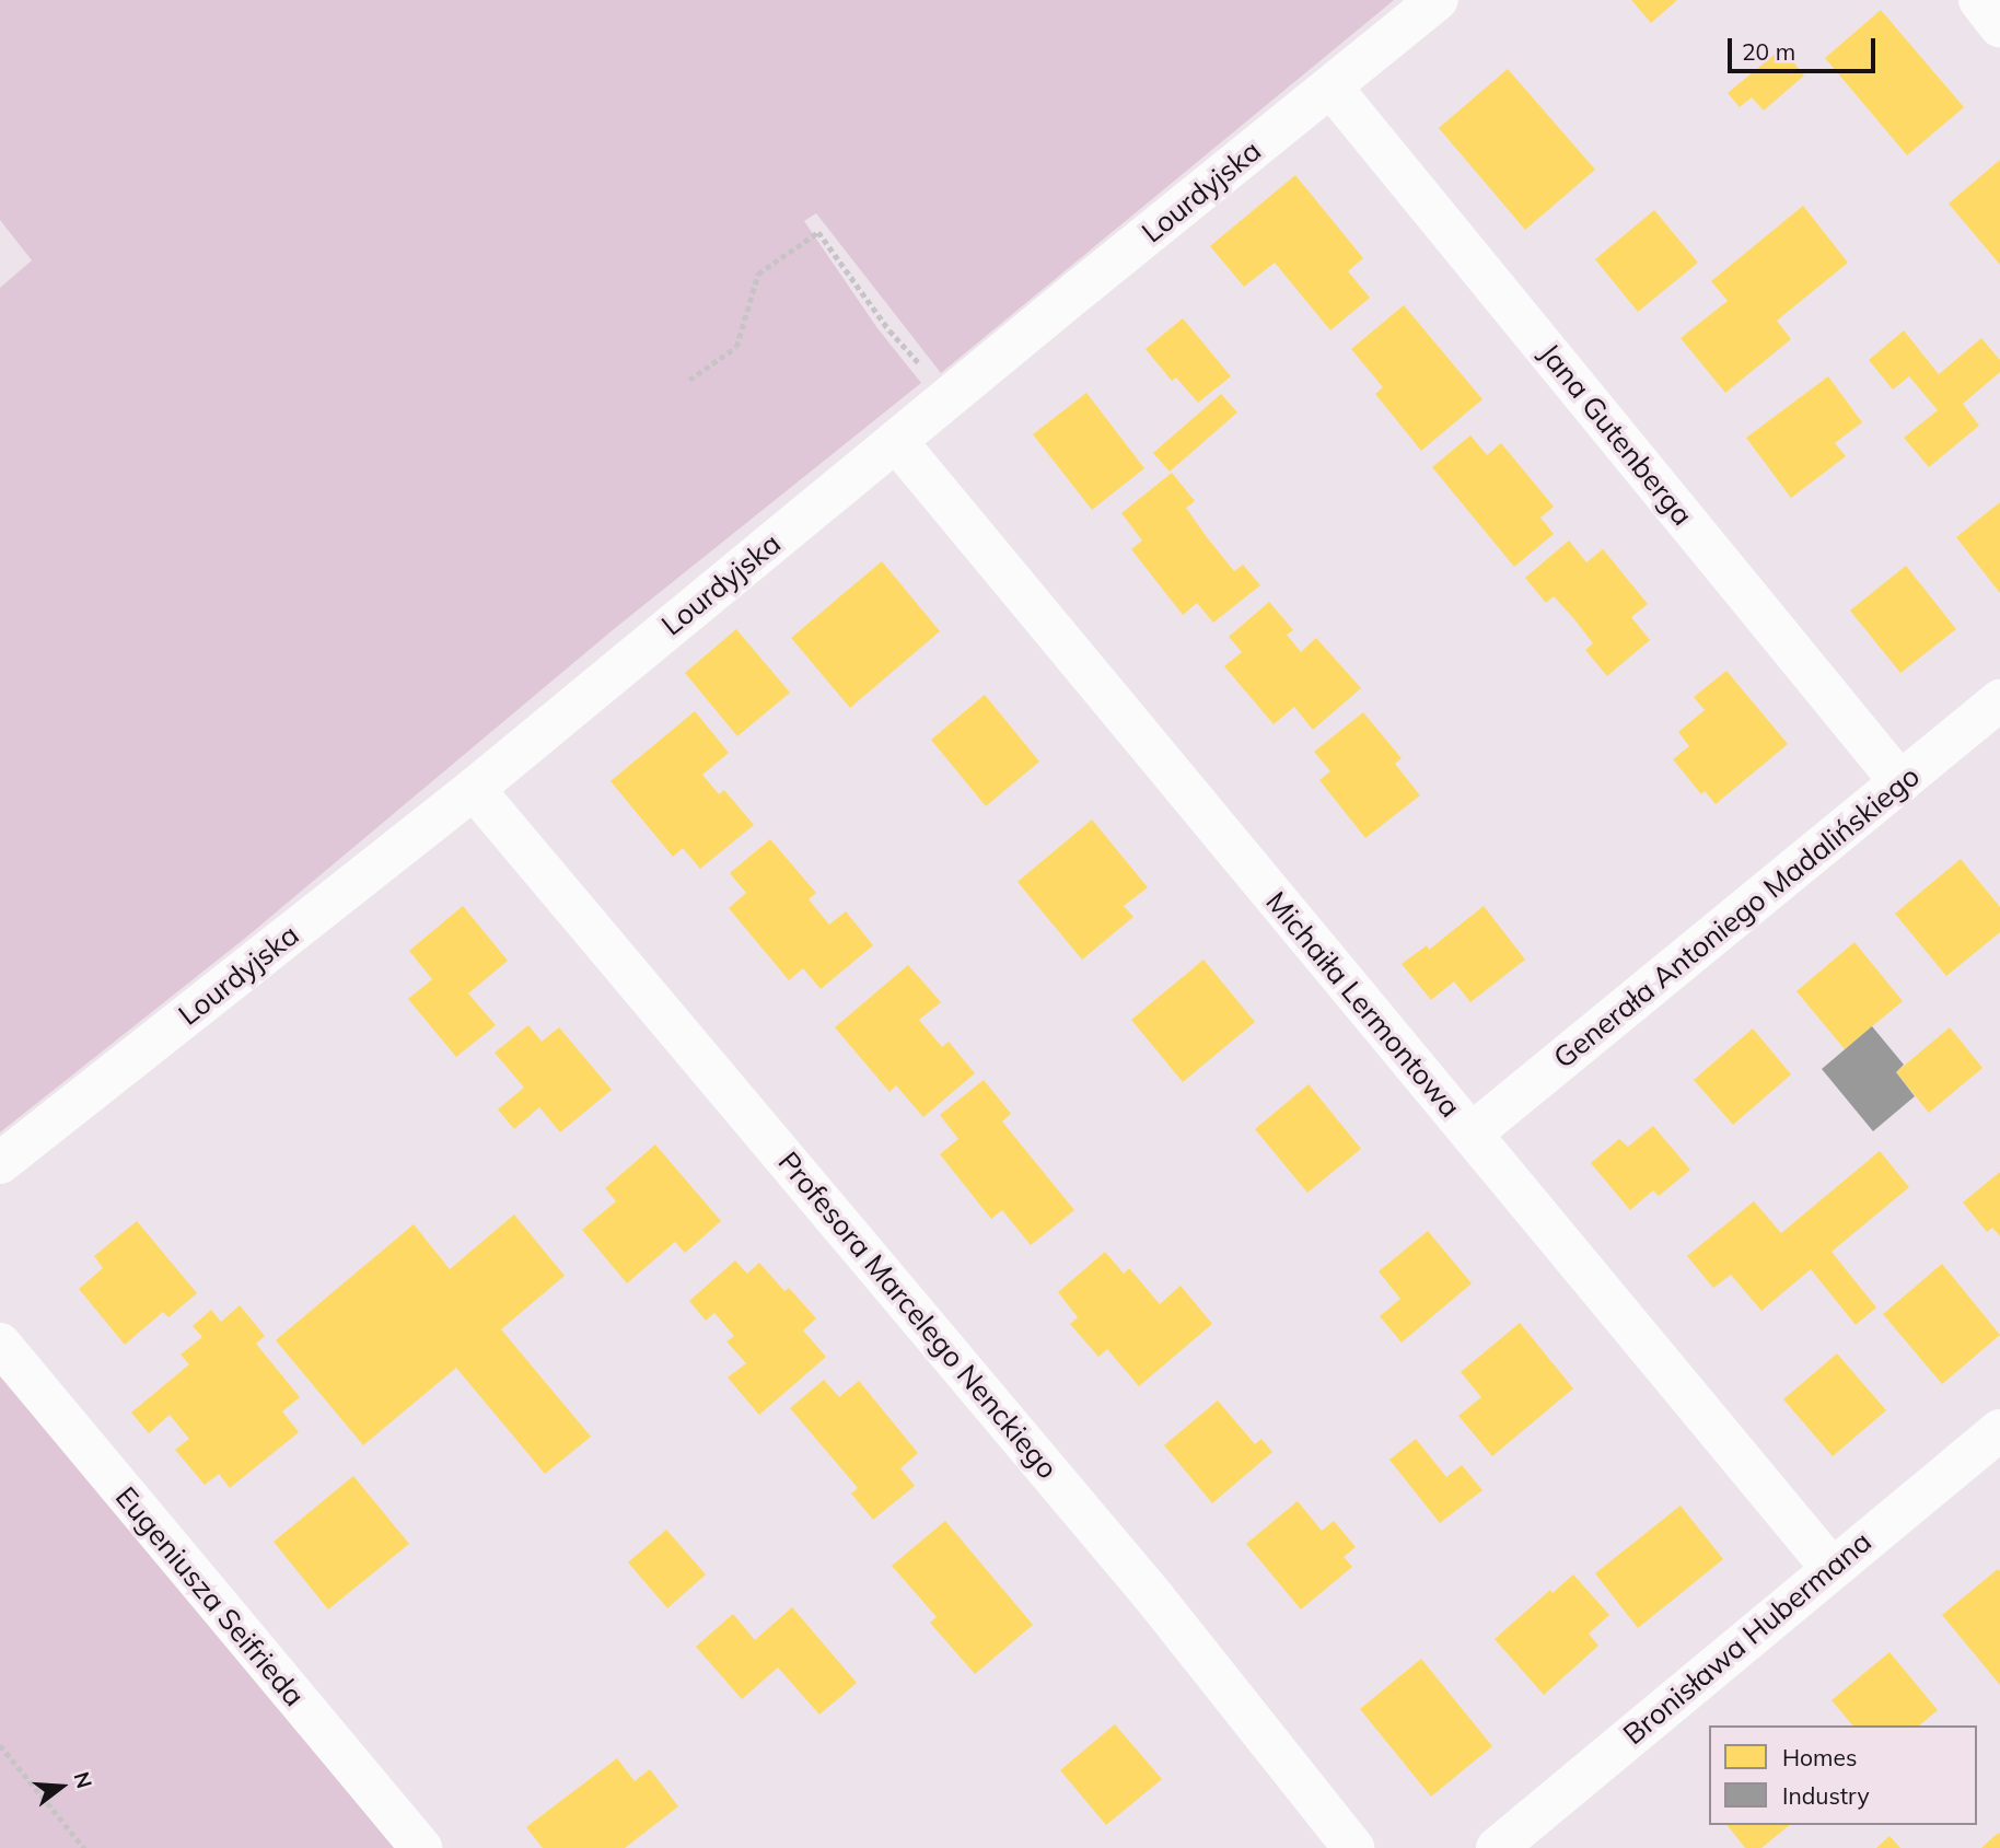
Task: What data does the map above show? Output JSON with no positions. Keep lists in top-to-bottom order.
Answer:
{
  "streets": {
    "street": [
      "Lourdyjska",
      "Jana Gutenberga",
      "Generała Antoniego Madalińskiego",
      "Michaiła Lermontowa",
      "Profesora Marcelego Nenckiego",
      "Eugeniusza Seifrieda",
      "Bronisława Hubermana"
    ]
  },
  "crossings": [
    ["Lourdyjska", "Jana Gutenberga"],
    ["Lourdyjska", "Michaiła Lermontowa"],
    ["Lourdyjska", "Profesora Marcelego Nenckiego"],
    ["Jana Gutenberga", "Generała Antoniego Madalińskiego"],
    ["Generała Antoniego Madalińskiego", "Michaiła Lermontowa"],
    ["Michaiła Lermontowa", "Bronisława Hubermana"]
  ],
  "legend": ["Homes", "Industry"],
  "scale_bar": "20 m",
  "north": "right"
}
